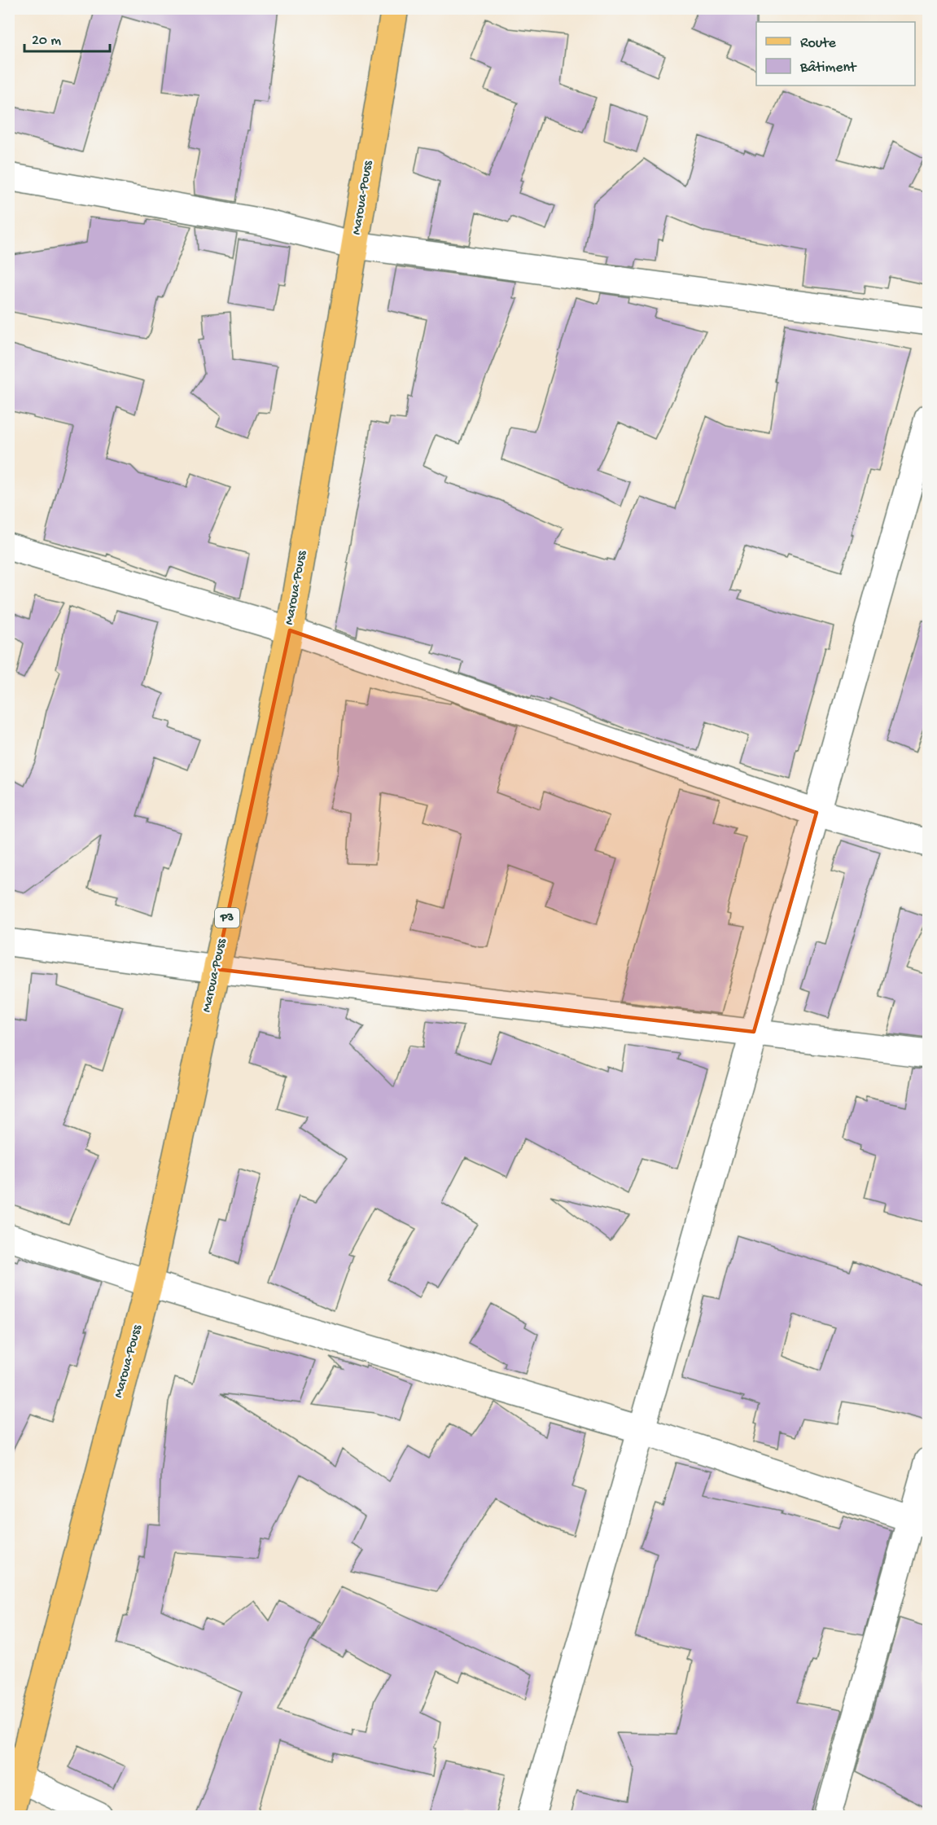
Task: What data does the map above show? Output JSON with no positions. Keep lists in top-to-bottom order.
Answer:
{
  "streets": {
    "main road": ["Maroua-Pouss", "P3"]
  },
  "legend": ["Route", "Bâtiment"],
  "scale_bar": "20 m"
}
